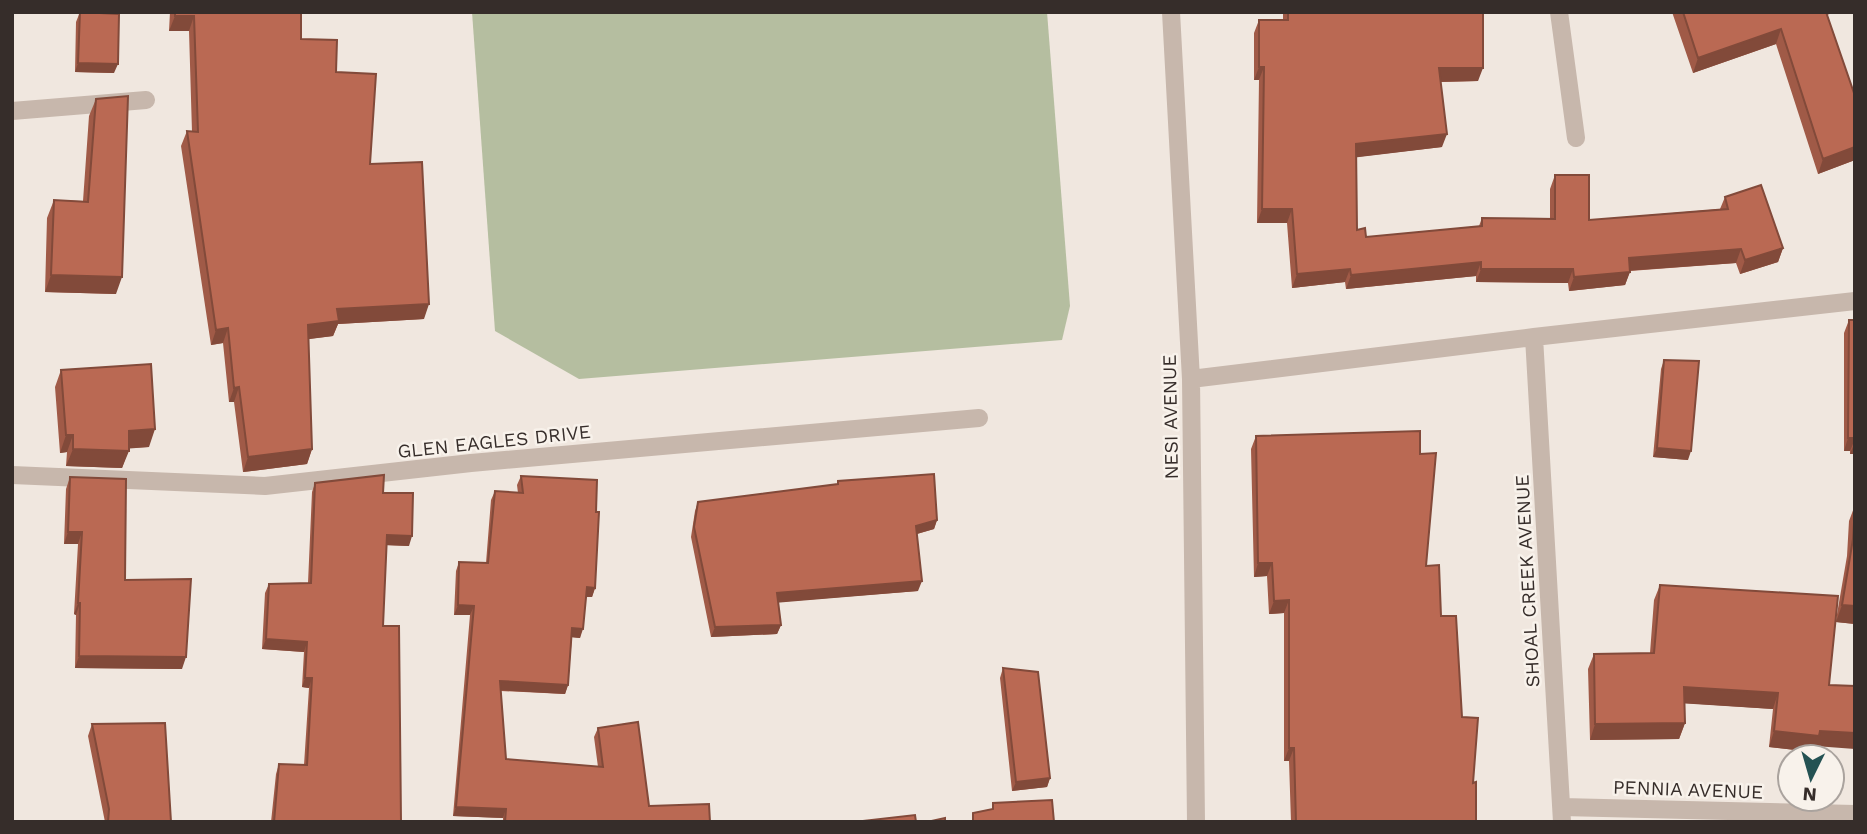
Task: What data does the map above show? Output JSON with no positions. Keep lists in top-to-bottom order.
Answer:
{
  "streets": {
    "street": [
      "NESI AVENUE",
      "GLEN EAGLES DRIVE",
      "SHOAL CREEK AVENUE",
      "PENNIA AVENUE"
    ]
  },
  "crossings": [
    ["SHOAL CREEK AVENUE", "PENNIA AVENUE"]
  ],
  "north": "bottom"
}
